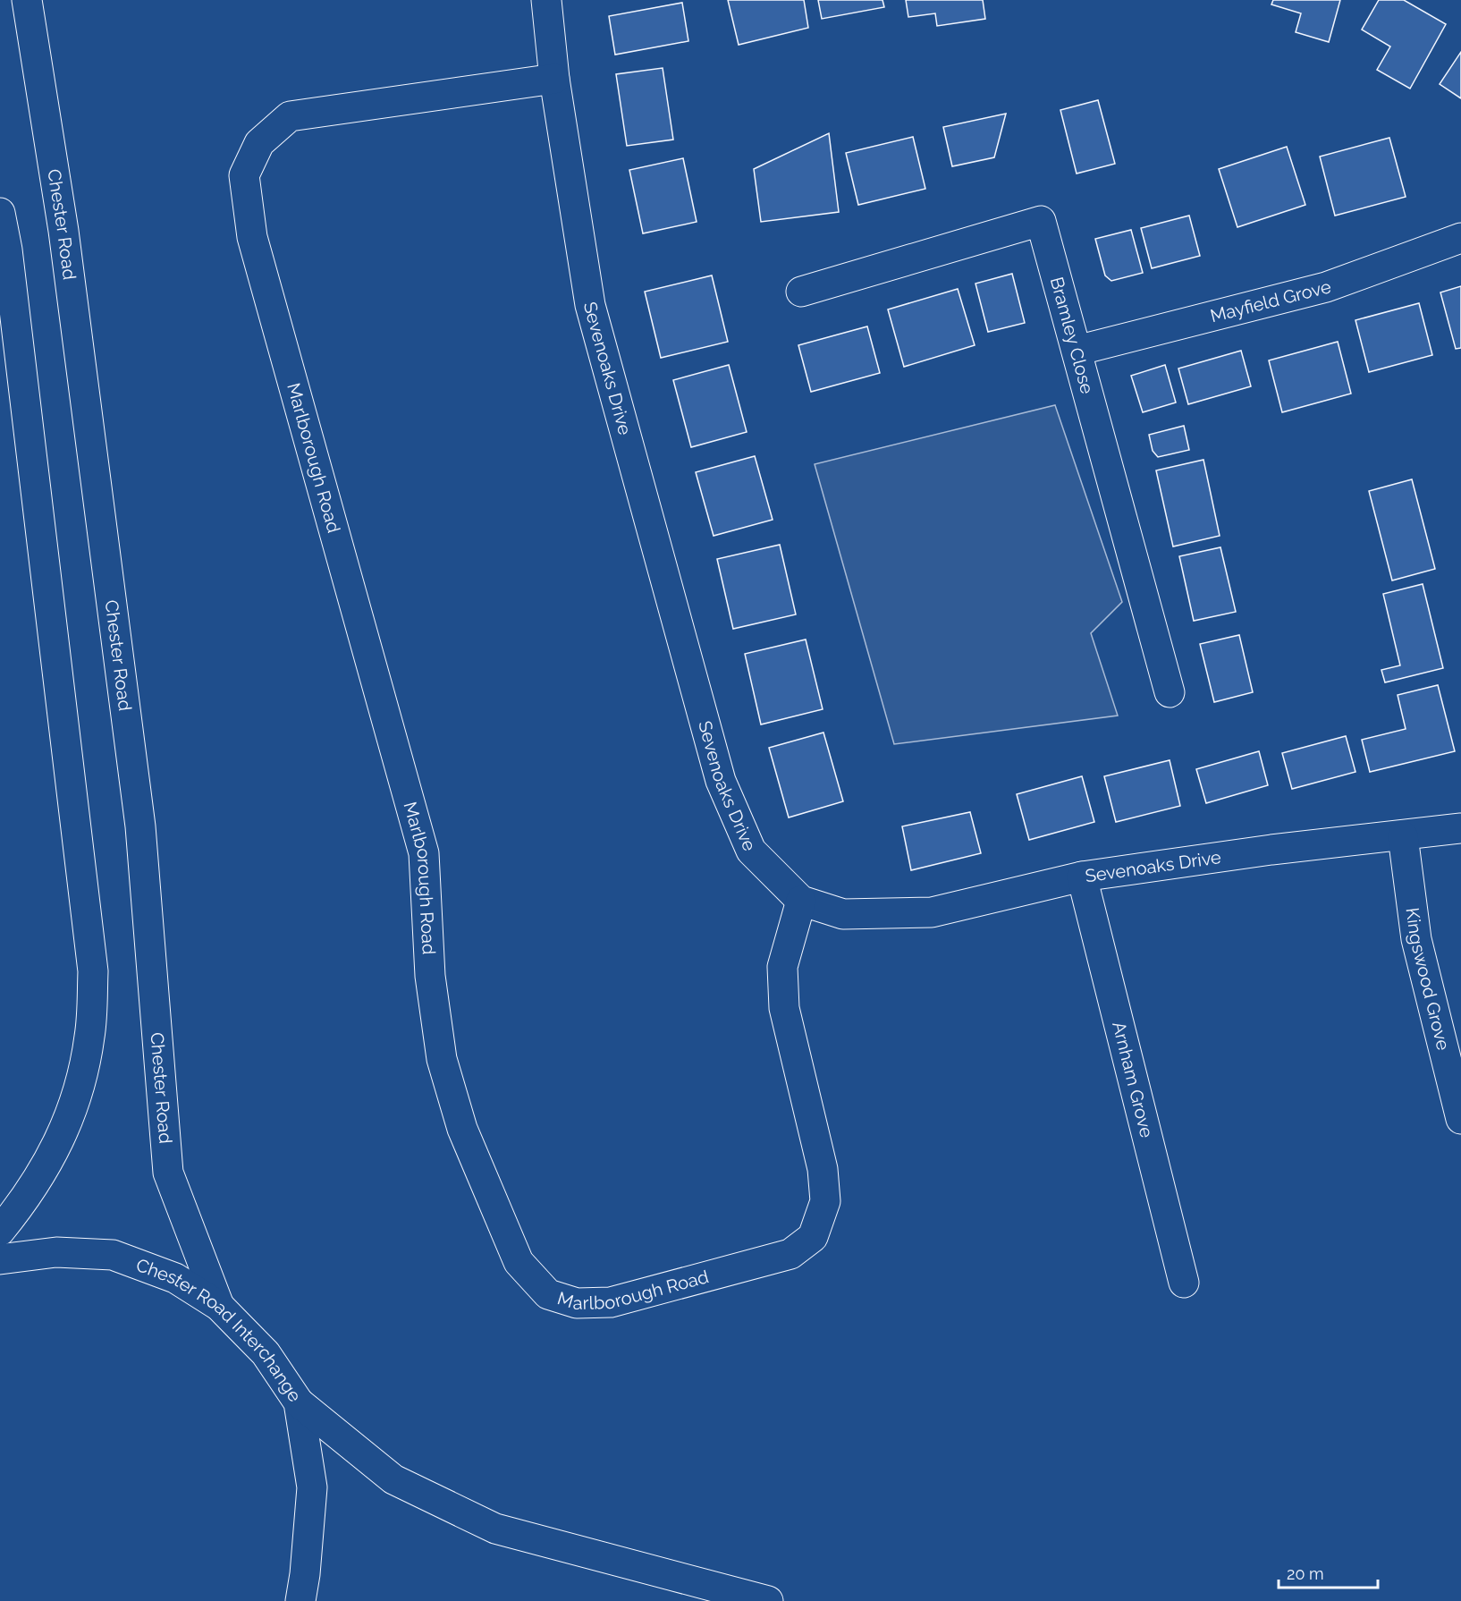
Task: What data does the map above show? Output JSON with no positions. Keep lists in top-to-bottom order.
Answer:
{
  "streets": {
    "main road": [
      "Chester Road",
      "Mayfield Grove",
      "Bramley Close",
      "Sevenoaks Drive",
      "Marlborough Road",
      "Kingswood Grove",
      "Arnham Grove",
      "Chester Road Interchange"
    ]
  },
  "crossings": [
    ["Chester Road", "Chester Road Interchange"],
    ["Mayfield Grove", "Bramley Close"],
    ["Sevenoaks Drive", "Marlborough Road"],
    ["Sevenoaks Drive", "Kingswood Grove"],
    ["Sevenoaks Drive", "Arnham Grove"]
  ],
  "scale_bar": "20 m"
}
